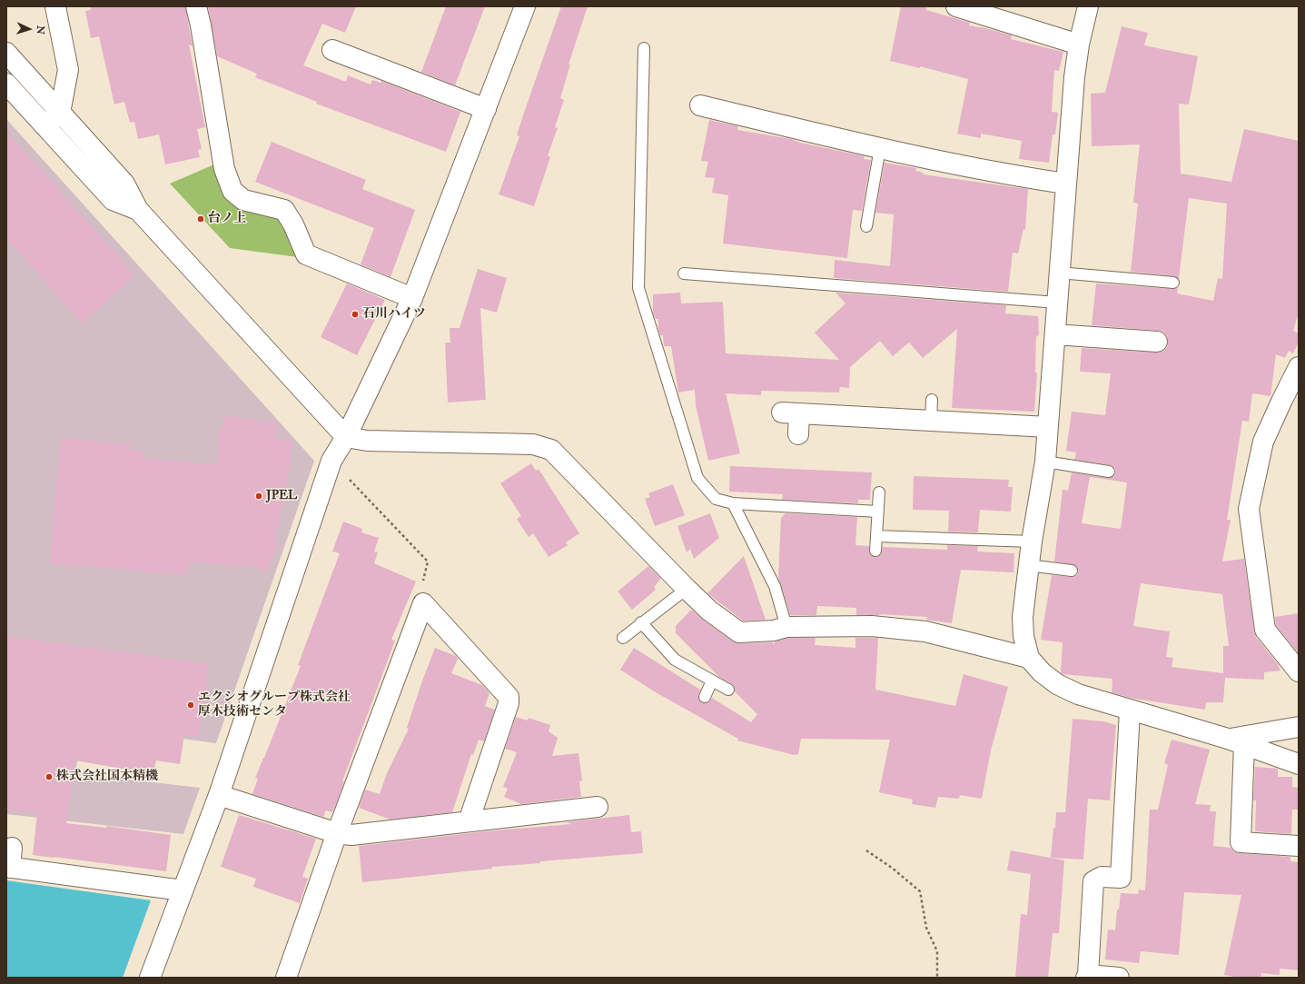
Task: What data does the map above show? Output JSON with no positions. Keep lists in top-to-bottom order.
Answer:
{
  "places": [
    "台ノ上",
    "石川ハイツ",
    "JPEL",
    "エクシオグループ株式会社 厚木技術センタ",
    "株式会社国本精機"
  ],
  "north": "right"
}
